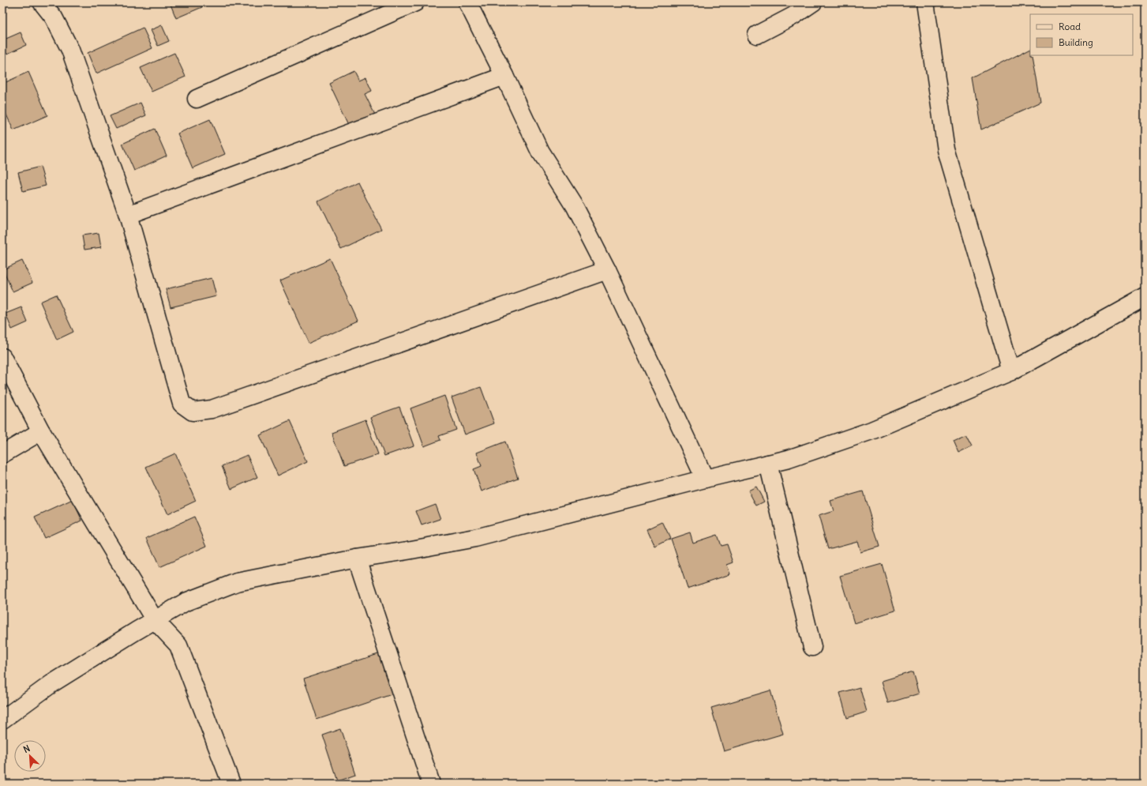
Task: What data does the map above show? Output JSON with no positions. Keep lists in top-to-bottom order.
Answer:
{
  "legend": ["Road", "Building"],
  "north": "top left"
}
